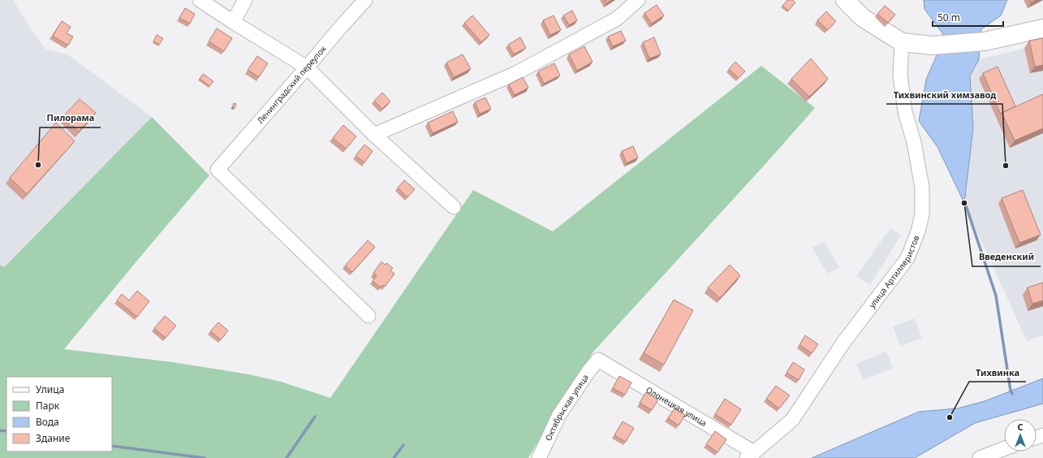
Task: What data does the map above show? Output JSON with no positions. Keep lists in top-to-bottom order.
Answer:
{
  "streets": {
    "street": [
      "Ленинградский переулок",
      "улица Артиллеристов",
      "Олонецкая улица",
      "Октябрьская улица"
    ]
  },
  "crossings": [
    ["улица Артиллеристов", "Олонецкая улица"],
    ["Олонецкая улица", "Октябрьская улица"]
  ],
  "places": [
    "Пилорама",
    "Тихвинский химзавод",
    "Введенский",
    "Тихвинка"
  ],
  "legend": [
    "Улица",
    "Парк",
    "Вода",
    "Здание"
  ],
  "scale_bar": "50 m",
  "north": "top"
}
